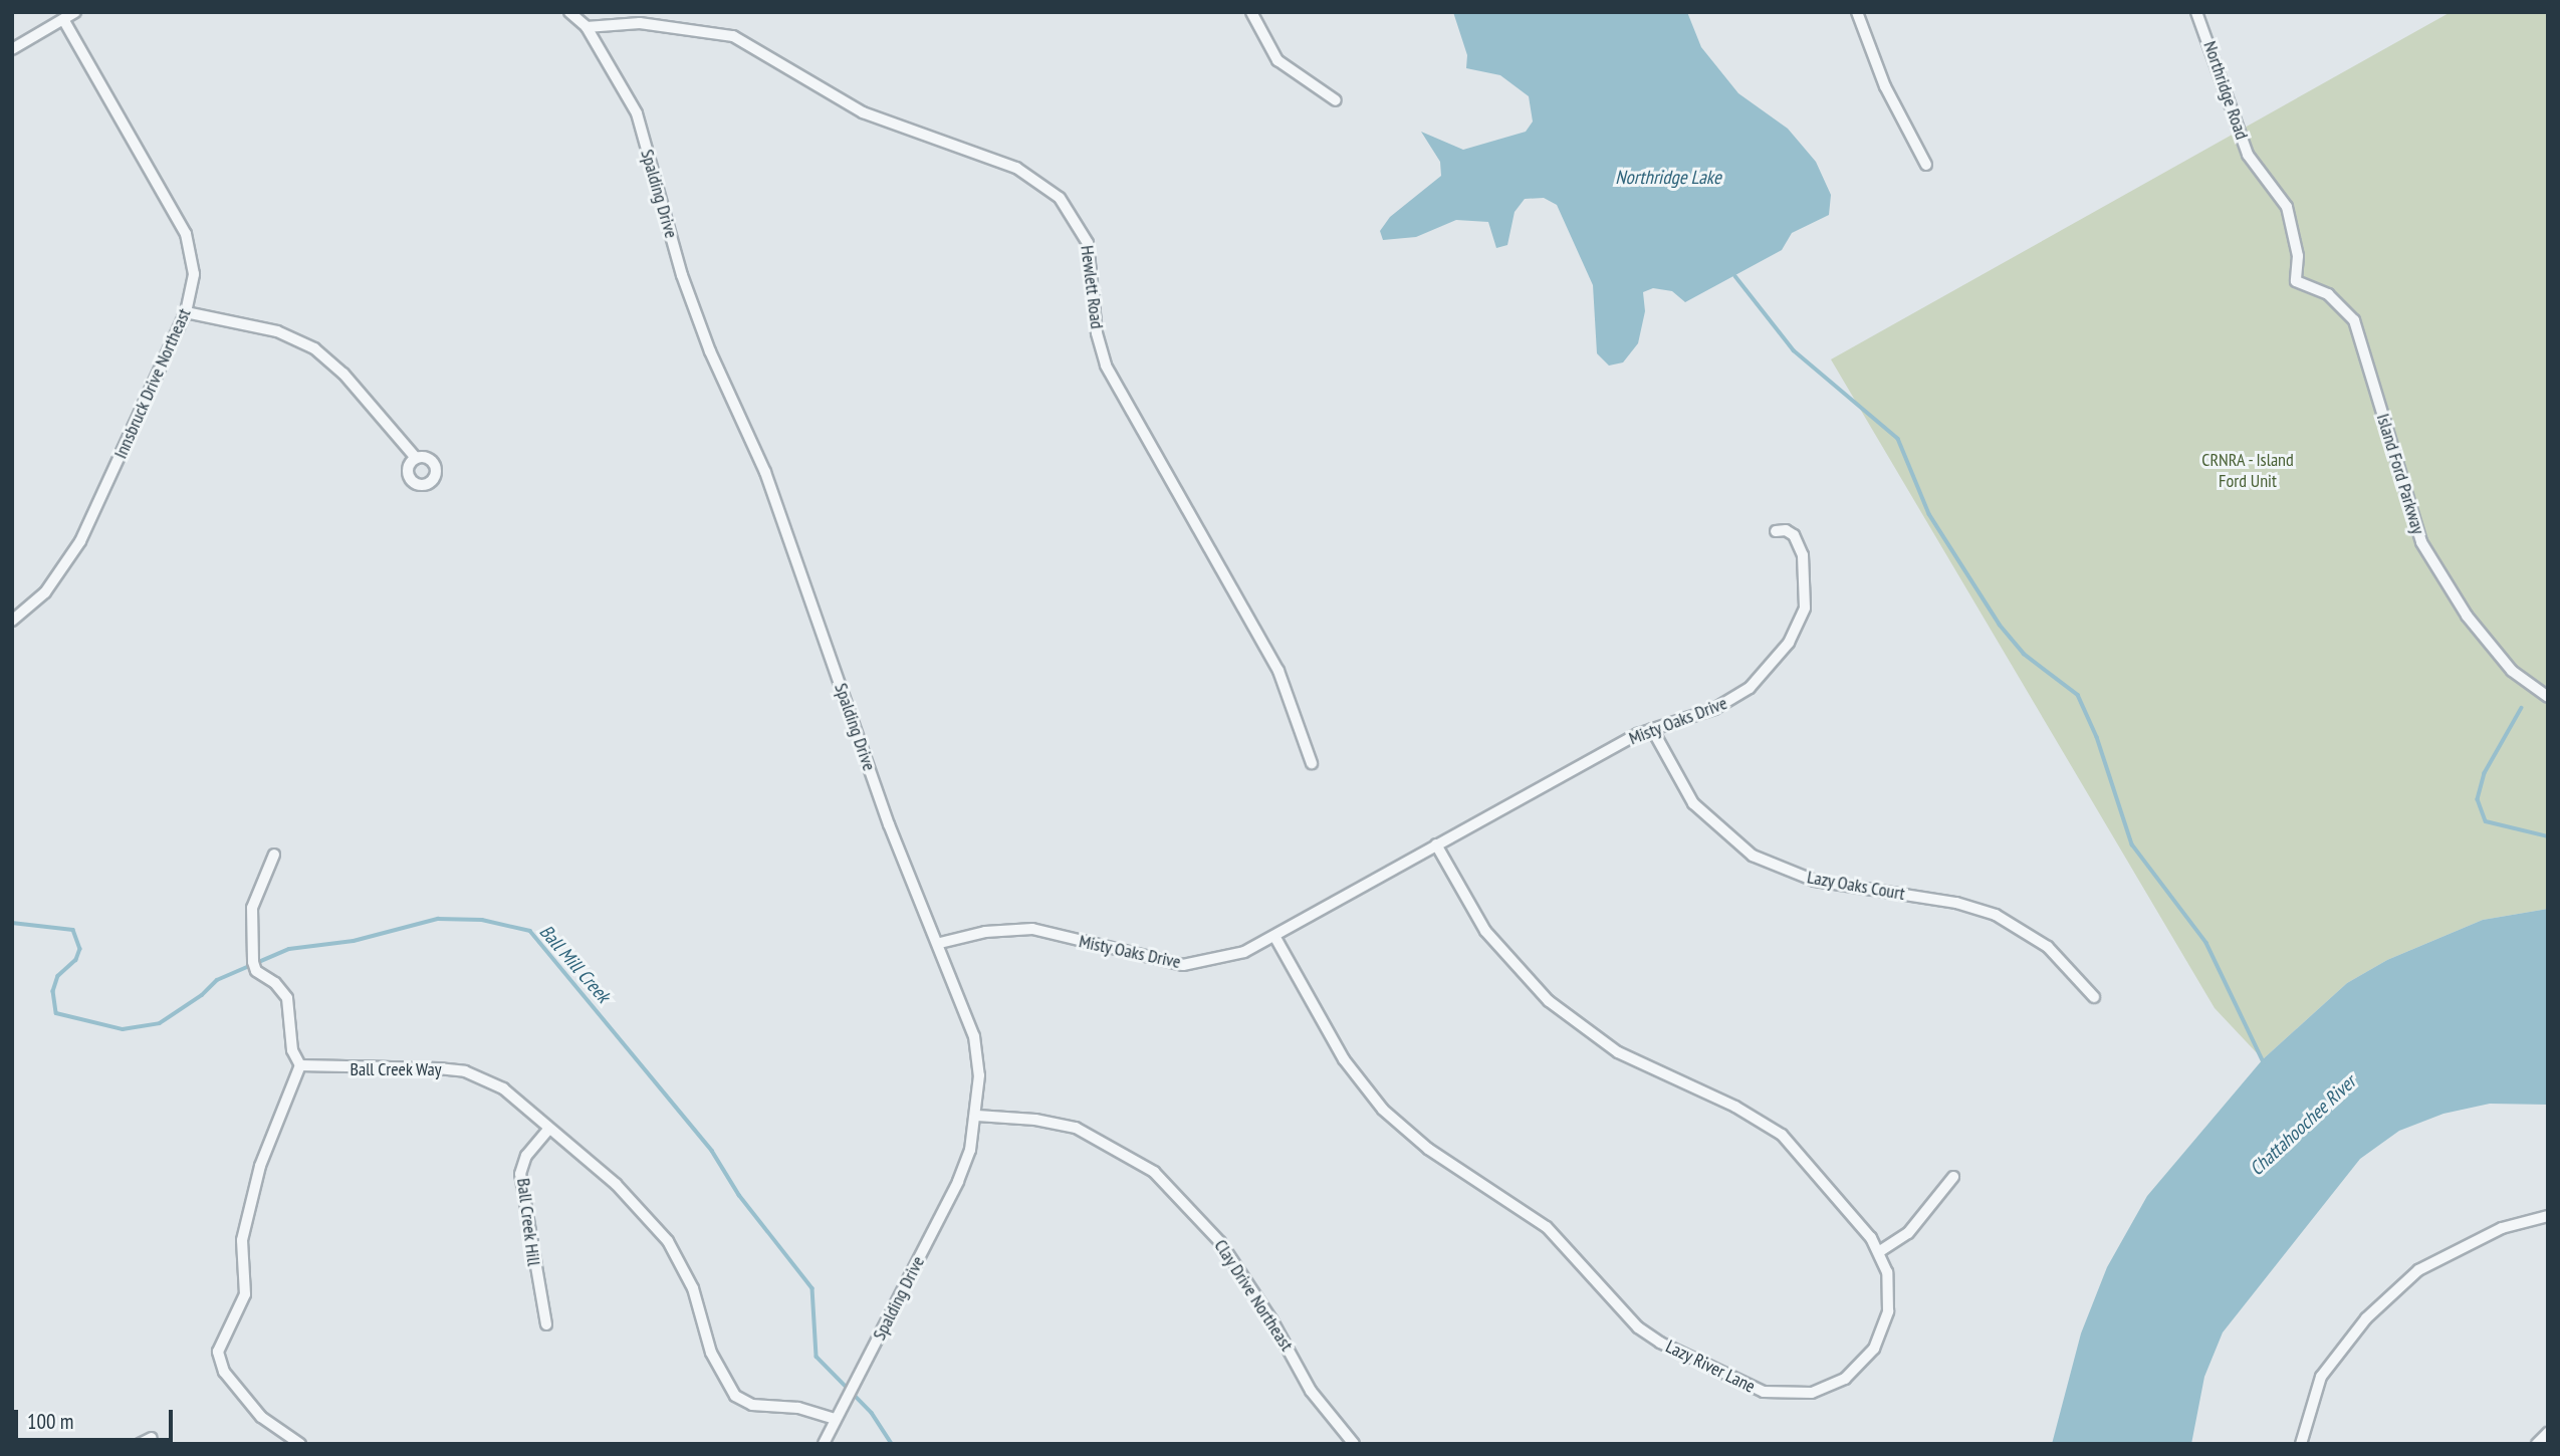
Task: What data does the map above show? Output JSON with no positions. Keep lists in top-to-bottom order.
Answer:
{
  "streets": {
    "street": [
      "Northridge Road",
      "Spalding Drive",
      "Hewlett Road",
      "Innsbruck Drive Northeast",
      "Island Ford Parkway",
      "Misty Oaks Drive",
      "Lazy Oaks Court",
      "Ball Creek Way",
      "Ball Creek Hill",
      "Clay Drive Northeast",
      "Lazy River Lane"
    ]
  },
  "crossings": [
    ["Northridge Road", "Island Ford Parkway"],
    ["Spalding Drive", "Hewlett Road"],
    ["Spalding Drive", "Misty Oaks Drive"],
    ["Spalding Drive", "Ball Creek Way"],
    ["Spalding Drive", "Clay Drive Northeast"],
    ["Misty Oaks Drive", "Lazy Oaks Court"],
    ["Misty Oaks Drive", "Lazy River Lane"],
    ["Ball Creek Way", "Ball Creek Hill"]
  ],
  "water": ["Northridge Lake", "Ball Mill Creek", "Chattahoochee River"],
  "parks": ["CRNRA - Island Ford Unit"],
  "scale_bar": "100 m"
}
